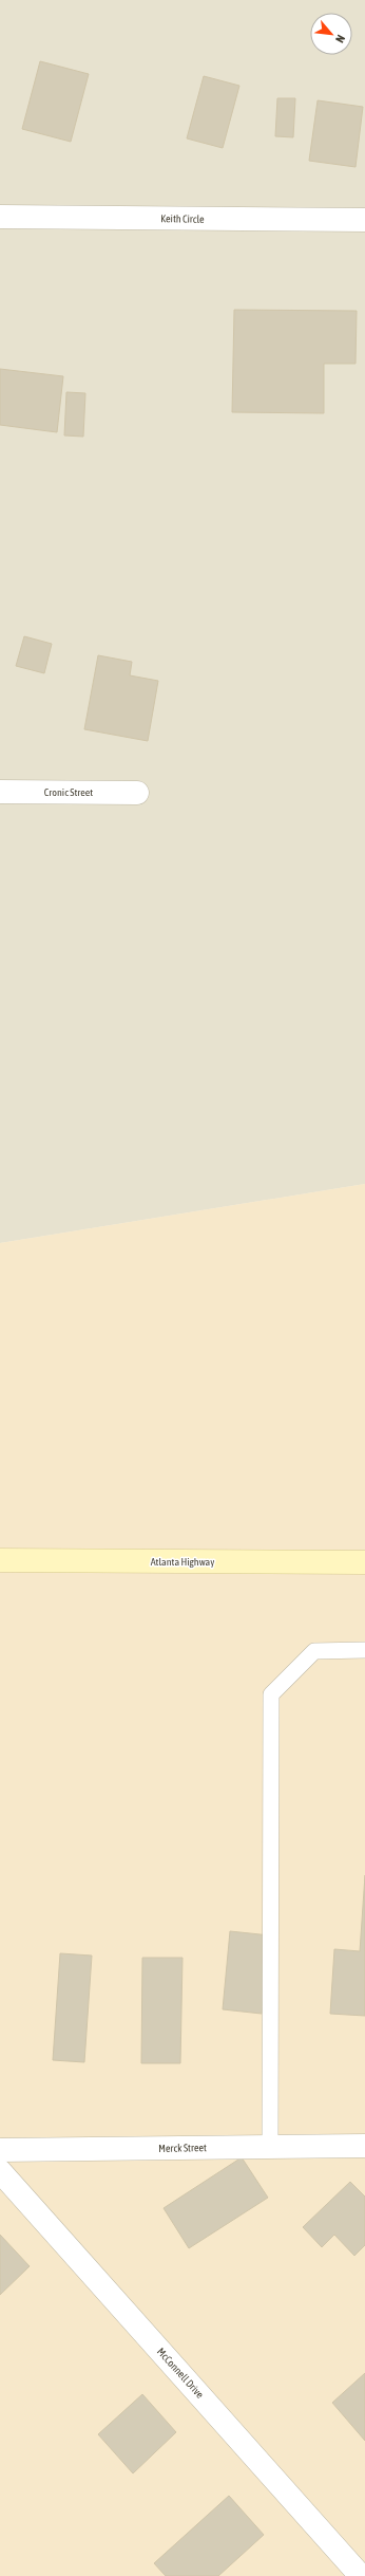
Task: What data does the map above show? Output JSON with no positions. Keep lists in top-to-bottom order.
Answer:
{
  "streets": {
    "main road": ["Atlanta Highway"],
    "street": [
      "Keith Circle",
      "Cronic Street",
      "Merck Street",
      "McConnell Drive"
    ]
  },
  "north": "bottom right"
}
